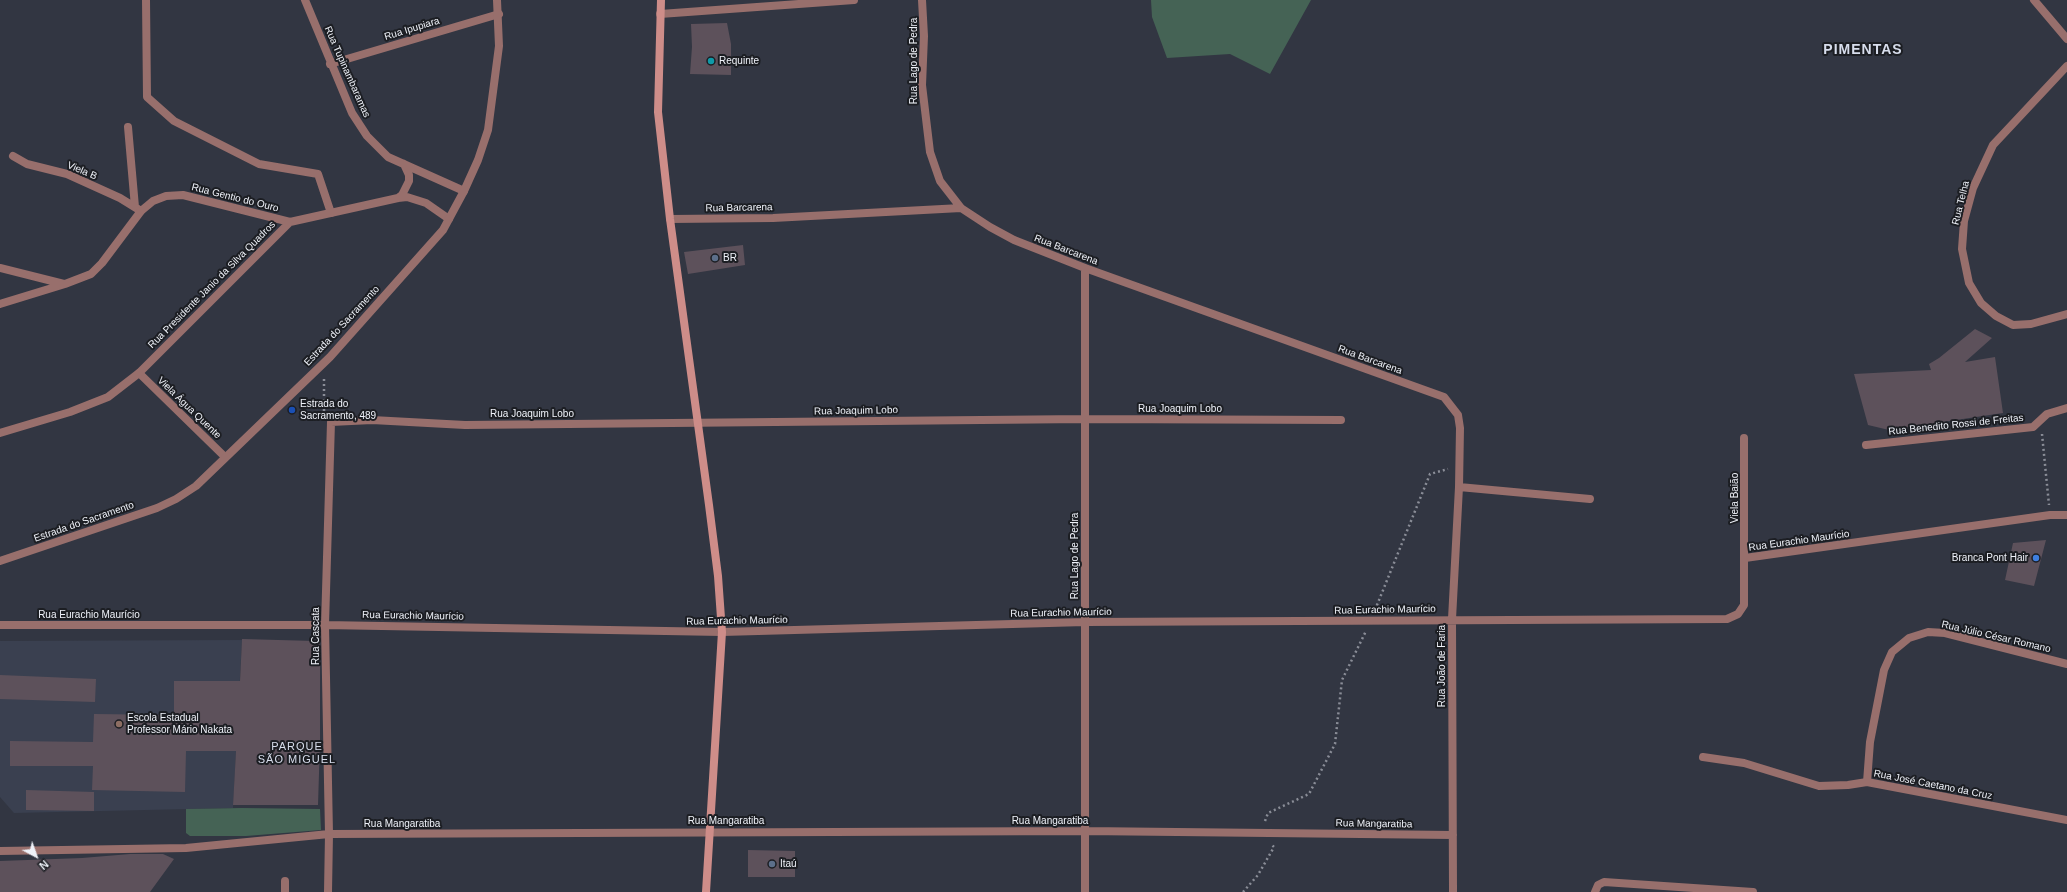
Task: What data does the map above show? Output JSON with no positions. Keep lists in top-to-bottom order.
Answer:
{
  "streets": {
    "street": [
      "Rua Ipupiara",
      "Rua Lago de Pedra",
      "Rua Tupinambaramas",
      "Viela B",
      "Rua Gentio do Ouro",
      "Rua Telha",
      "Rua Barcarena",
      "Rua Presidente Janio da Silva Quadros",
      "Estrada do Sacramento",
      "Viela Água Quente",
      "Rua Joaquim Lobo",
      "Rua Benedito Rossi de Freitas",
      "Viela Baião",
      "Rua Eurachio Maurício",
      "Rua Cascata",
      "Rua Júlio César Romano",
      "Rua João de Faria",
      "Rua José Caetano da Cruz",
      "Rua Mangaratiba"
    ]
  },
  "crossings": [
    ["Rua Ipupiara", "Rua Tupinambaramas"],
    ["Rua Ipupiara", "Estrada do Sacramento"],
    ["Rua Lago de Pedra", "Rua Barcarena"],
    ["Rua Lago de Pedra", "Rua Joaquim Lobo"],
    ["Rua Lago de Pedra", "Rua Eurachio Maurício"],
    ["Rua Lago de Pedra", "Rua Mangaratiba"],
    ["Rua Tupinambaramas", "Estrada do Sacramento"],
    ["Viela B", "Rua Gentio do Ouro"],
    ["Rua Gentio do Ouro", "Rua Presidente Janio da Silva Quadros"],
    ["Rua Barcarena", "Rua João de Faria"],
    ["Rua Presidente Janio da Silva Quadros", "Estrada do Sacramento"],
    ["Rua Presidente Janio da Silva Quadros", "Viela Água Quente"],
    ["Estrada do Sacramento", "Viela Água Quente"],
    ["Rua Joaquim Lobo", "Rua Cascata"],
    ["Viela Baião", "Rua Eurachio Maurício"],
    ["Rua Eurachio Maurício", "Rua Cascata"],
    ["Rua Eurachio Maurício", "Rua João de Faria"],
    ["Rua Cascata", "Rua Mangaratiba"],
    ["Rua Júlio César Romano", "Rua José Caetano da Cruz"],
    ["Rua João de Faria", "Rua Mangaratiba"]
  ],
  "districts": ["PIMENTAS", "PARQUE SÃO MIGUEL"],
  "places": [
    "Requinte",
    "BR",
    "Estrada do Sacramento, 489",
    "Branca Pont Hair",
    "Escola Estadual Professor Mário Nakata",
    "Itaú"
  ],
  "north": "bottom right"
}
